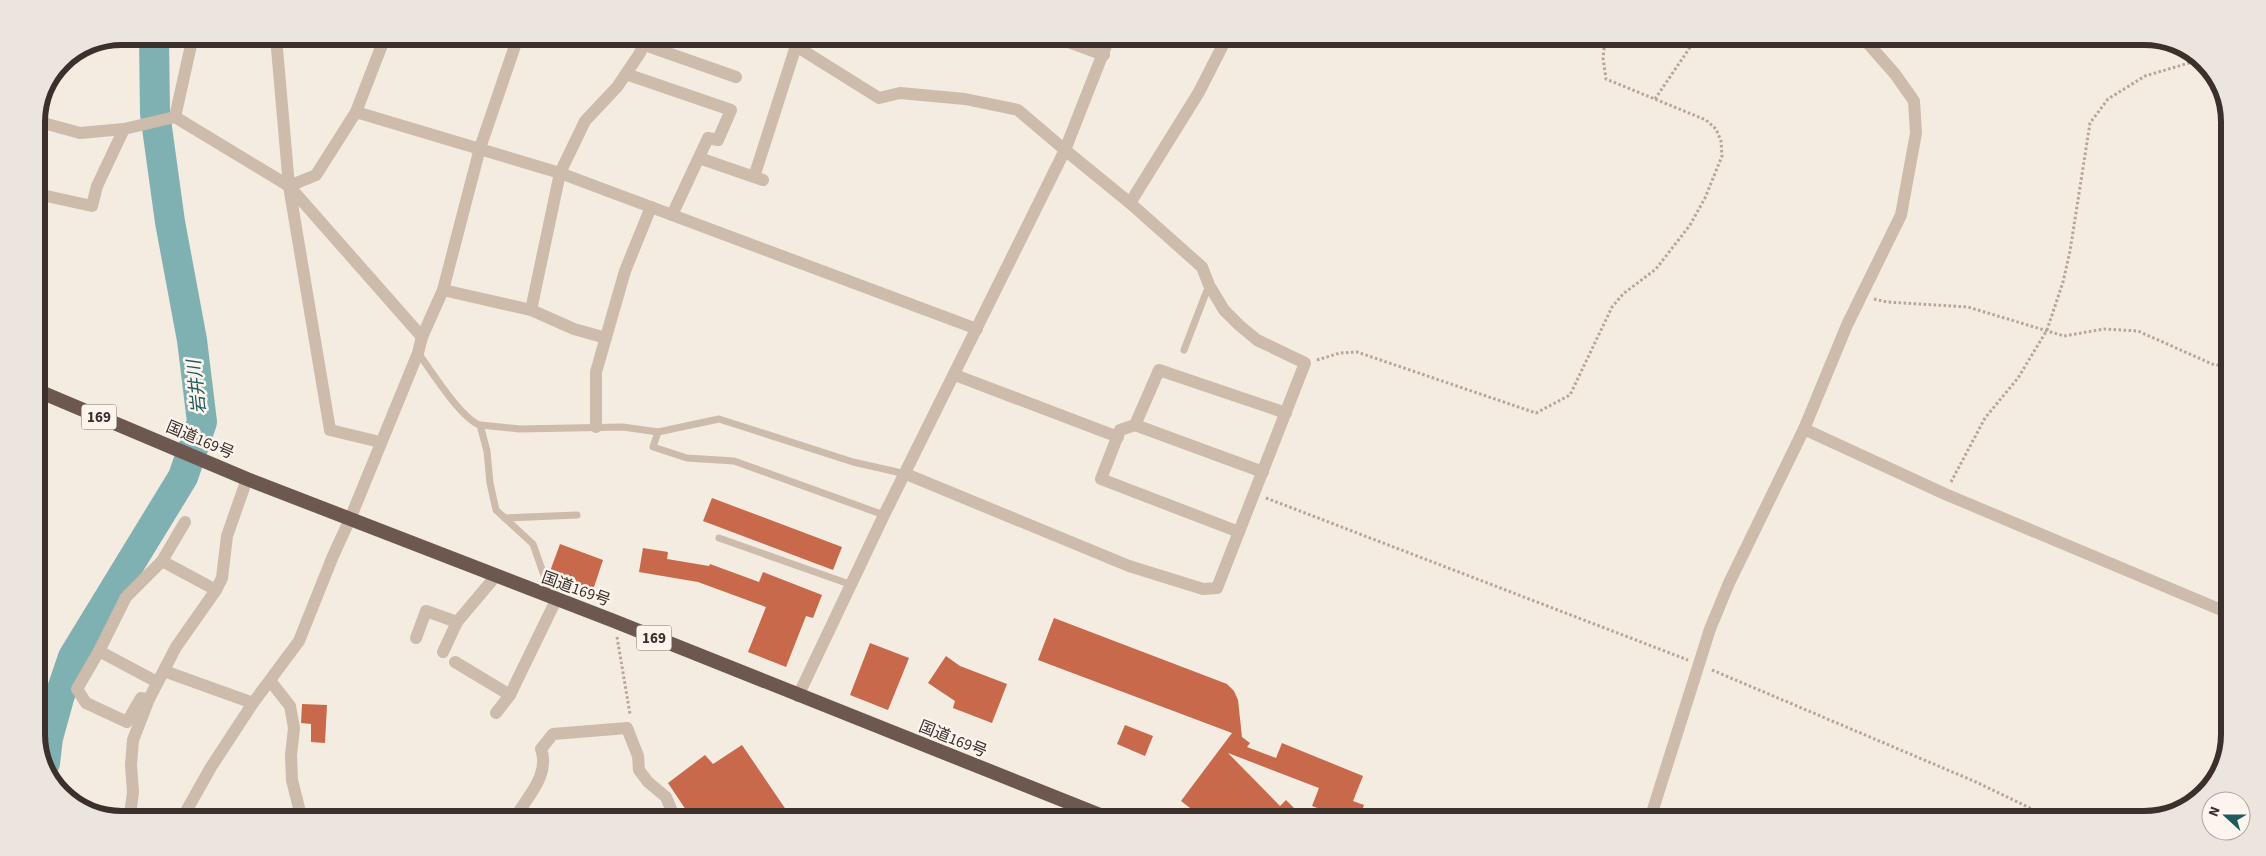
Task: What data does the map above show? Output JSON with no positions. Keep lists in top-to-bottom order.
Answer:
{
  "streets": {
    "highway": ["169", "国道169号"]
  },
  "water": ["岩井川"],
  "north": "left"
}
